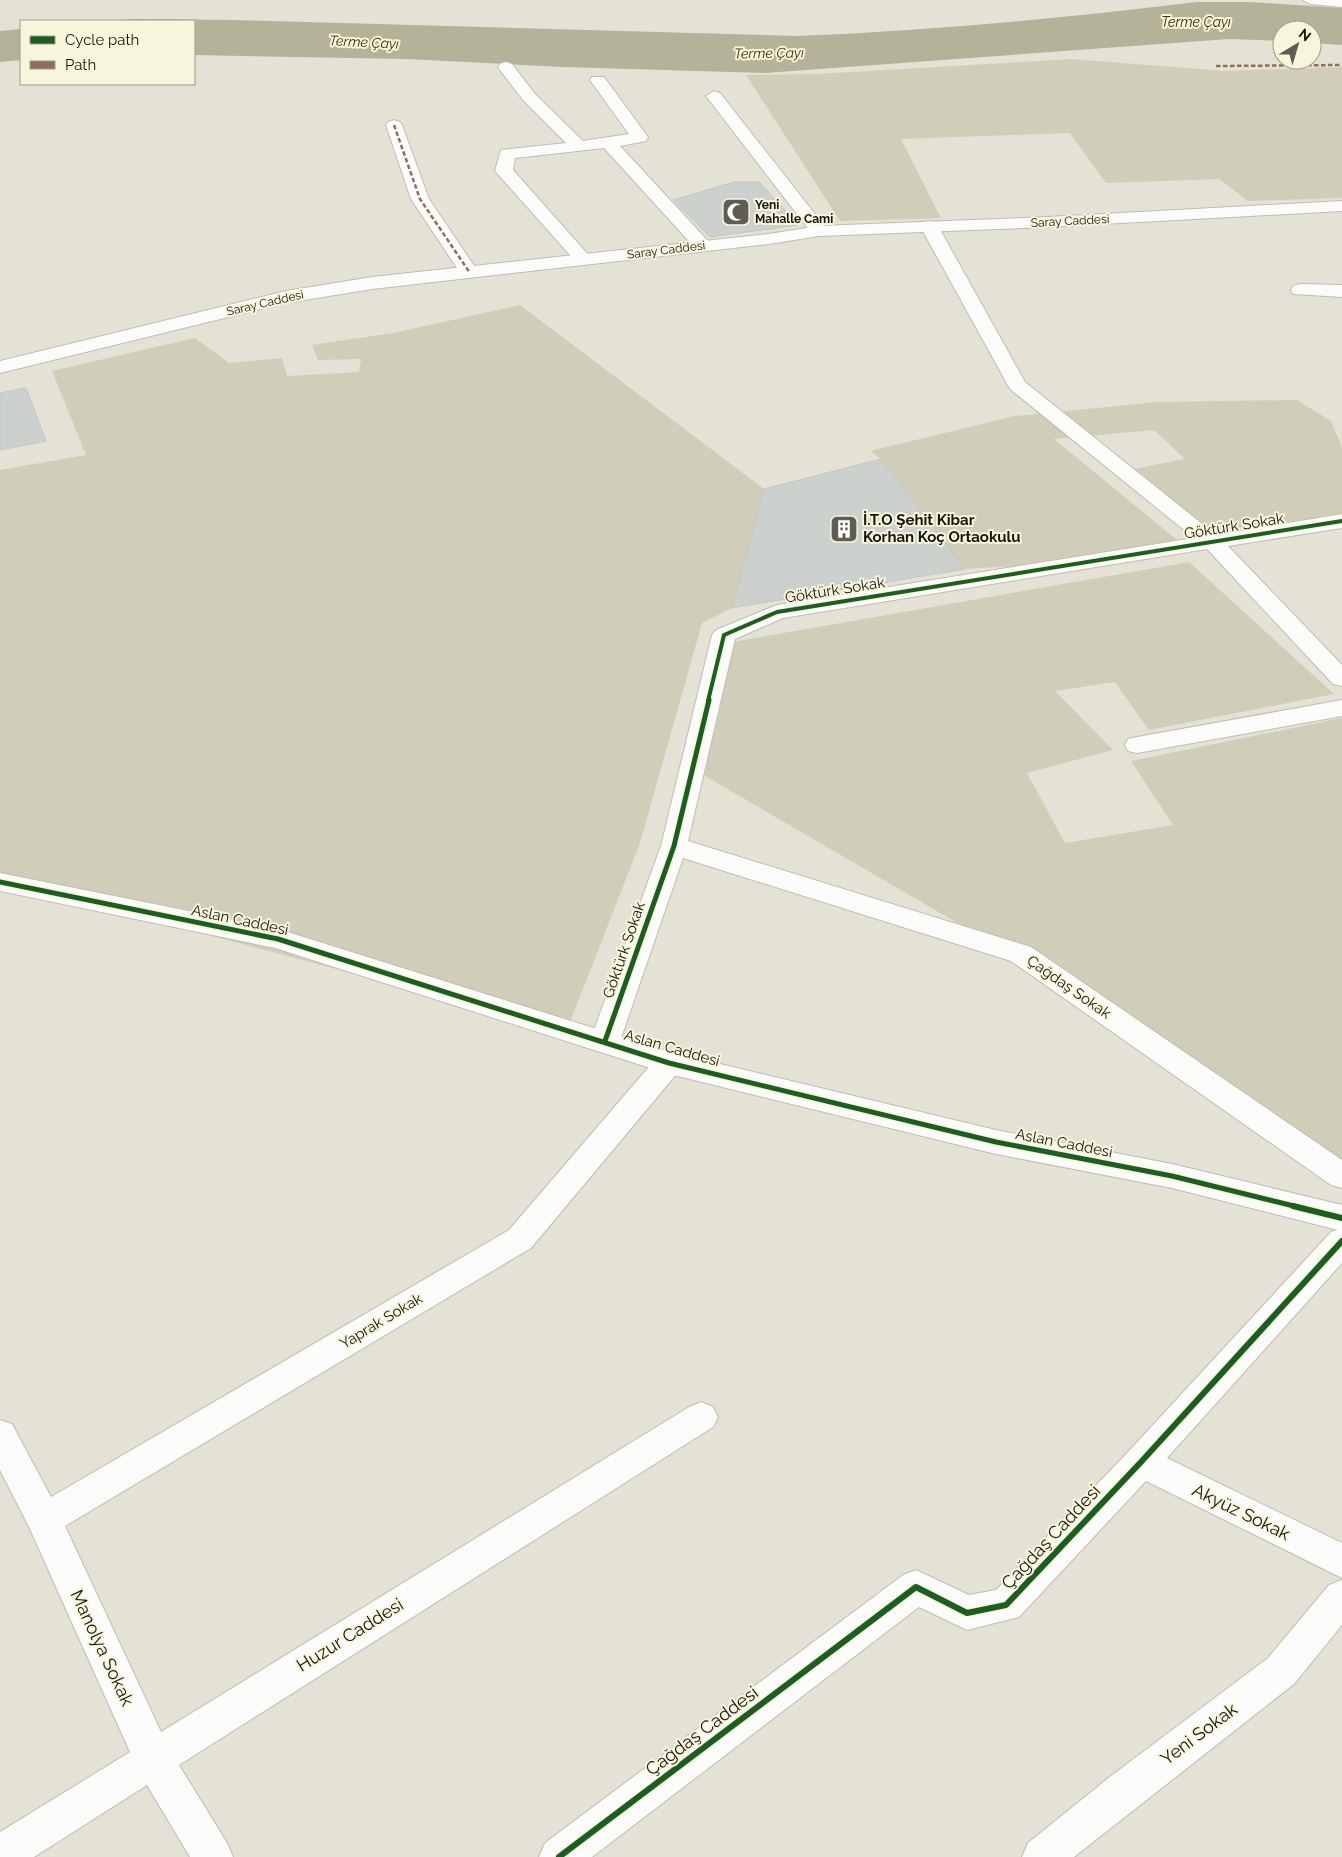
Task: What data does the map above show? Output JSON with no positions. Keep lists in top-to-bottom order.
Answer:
{
  "streets": {
    "street": [
      "Saray Caddesi",
      "Göktürk Sokak",
      "Aslan Caddesi",
      "Çağdaş Sokak",
      "Yaprak Sokak",
      "Akyüz Sokak",
      "Çağdaş Caddesi",
      "Huzur Caddesi",
      "Manolya Sokak",
      "Yeni Sokak"
    ]
  },
  "crossings": [
    ["Göktürk Sokak", "Aslan Caddesi"],
    ["Göktürk Sokak", "Çağdaş Sokak"],
    ["Aslan Caddesi", "Yaprak Sokak"],
    ["Yaprak Sokak", "Manolya Sokak"],
    ["Akyüz Sokak", "Çağdaş Caddesi"],
    ["Huzur Caddesi", "Manolya Sokak"]
  ],
  "water": ["Terme Çayı"],
  "places": {
    "mosque": ["Yeni Mahalle Cami"],
    "building": ["İ.T.O Şehit Kibar Korhan Koç Ortaokulu"]
  },
  "legend": ["Cycle path", "Path"],
  "north": "top right"
}
